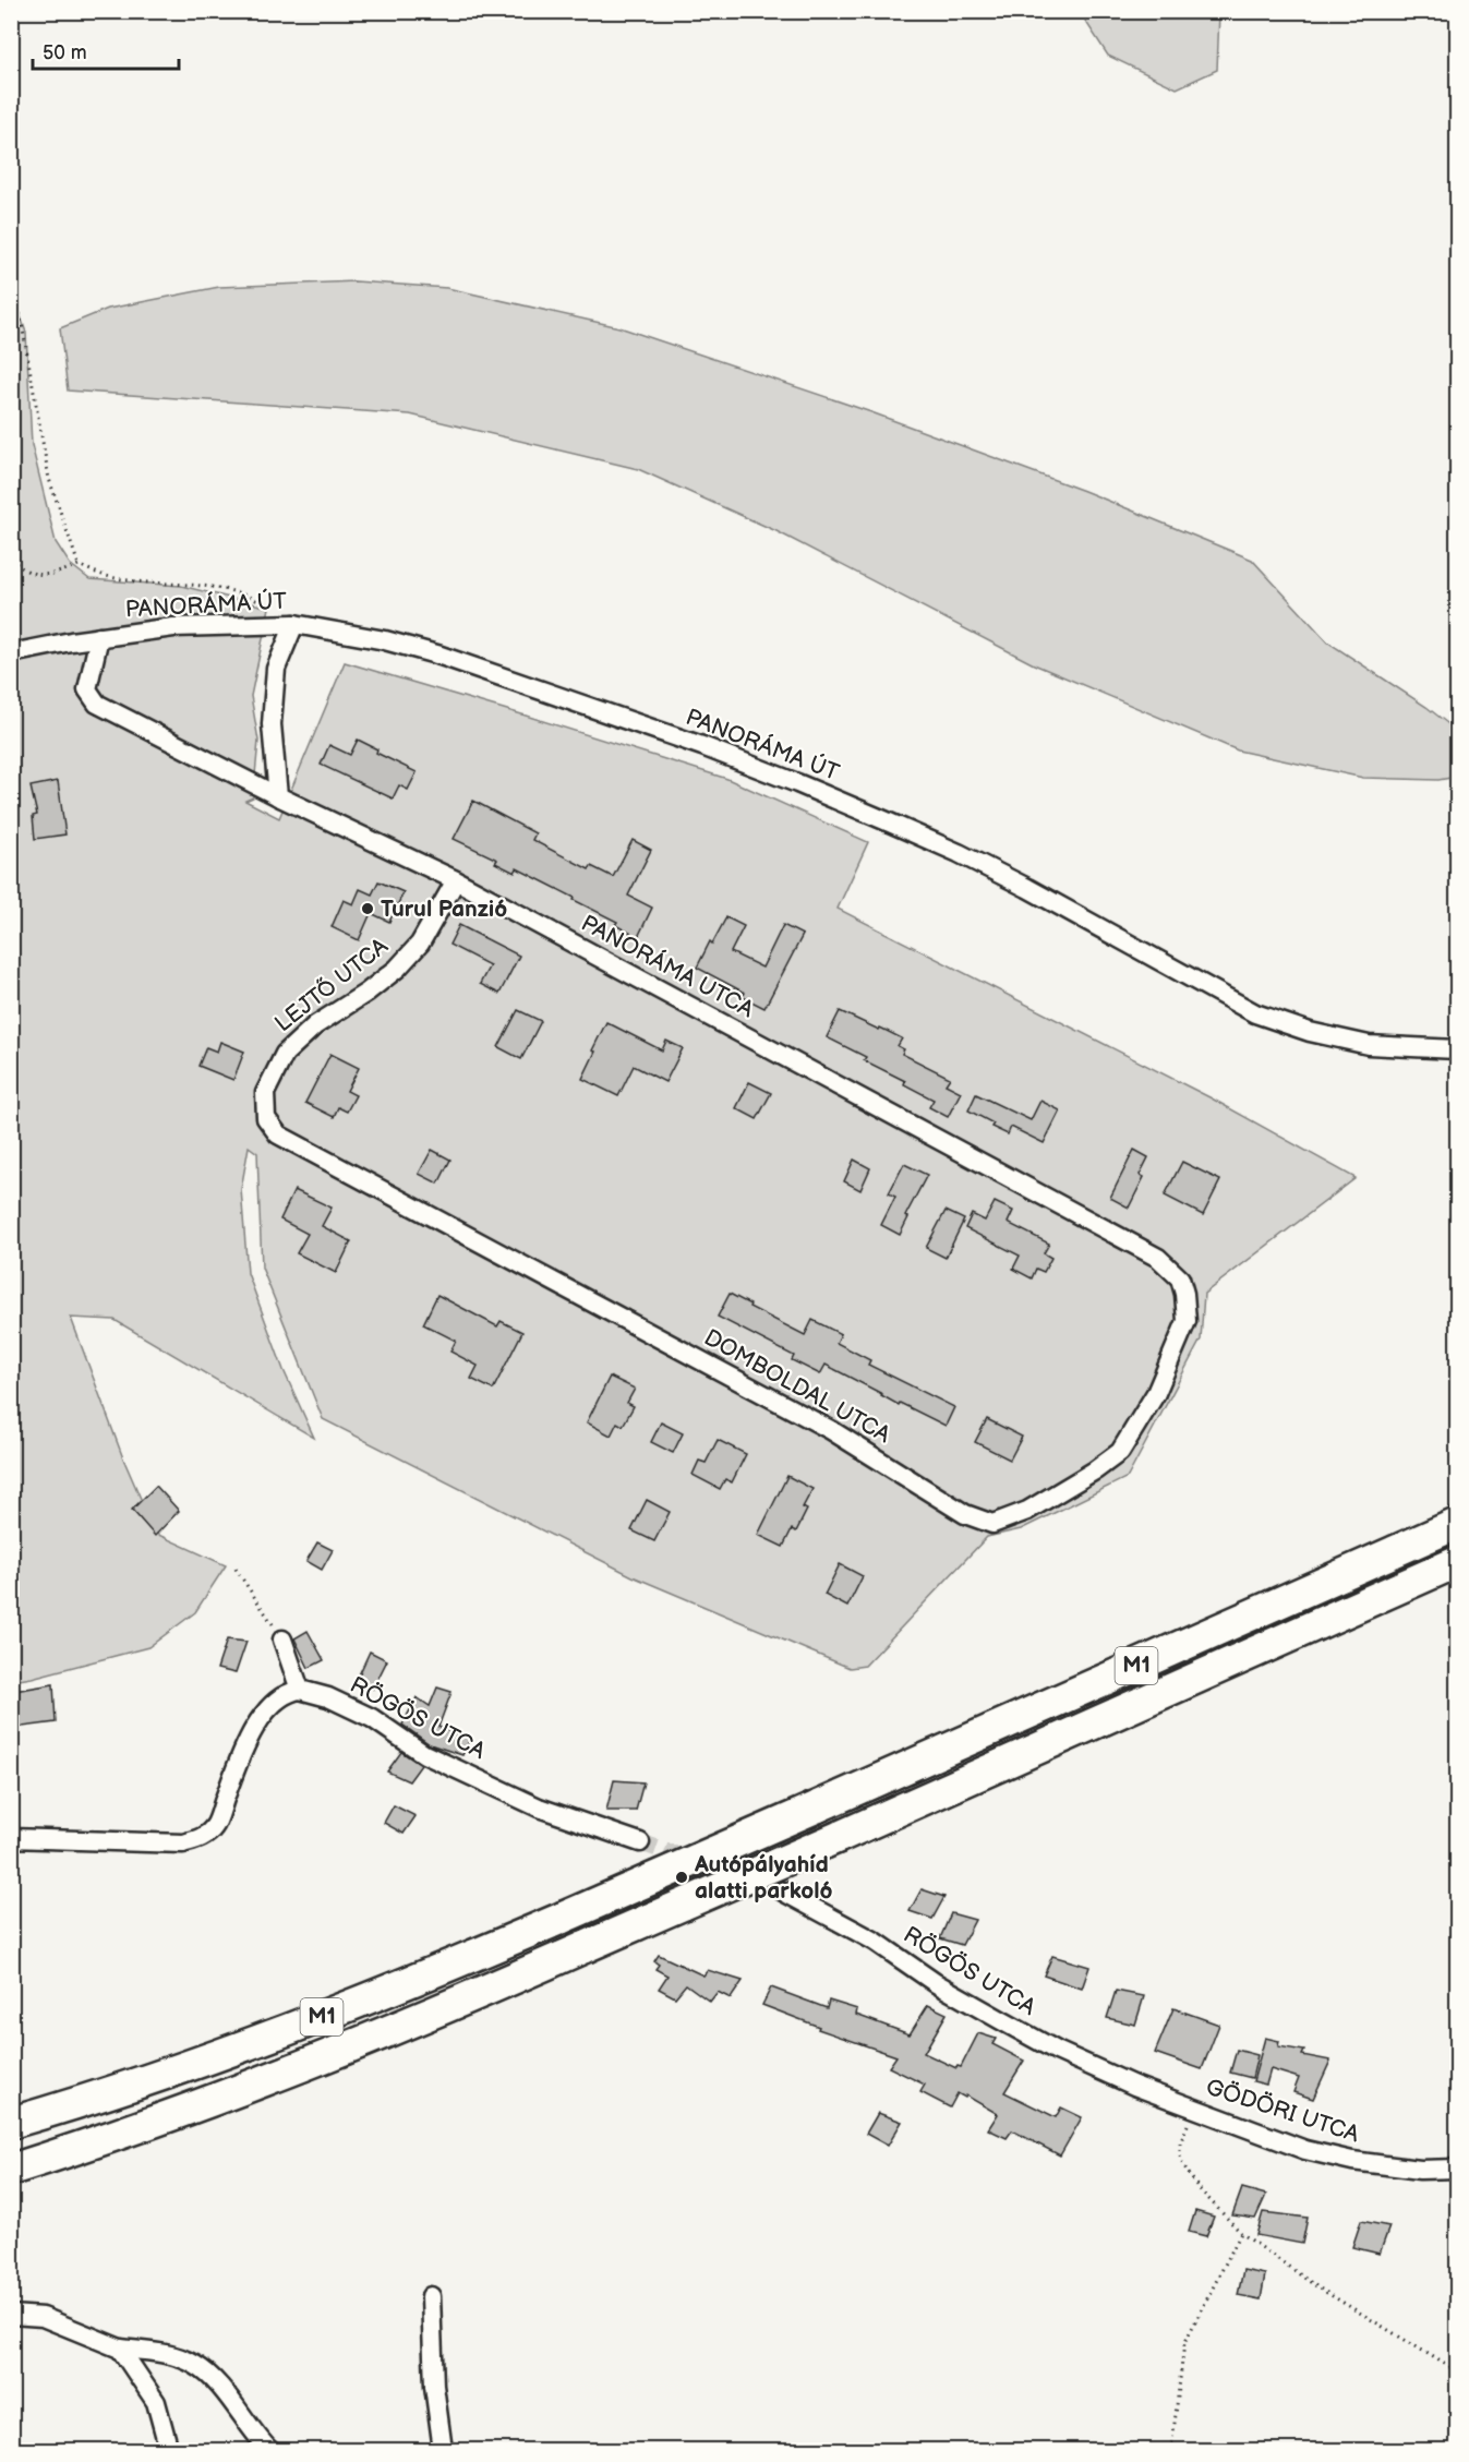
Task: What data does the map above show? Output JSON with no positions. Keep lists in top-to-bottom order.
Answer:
{
  "streets": {
    "highway": ["M1"],
    "street": [
      "PANORÁMA ÚT",
      "PANORÁMA UTCA",
      "LEJTŐ UTCA",
      "DOMBOLDAL UTCA",
      "RÖGÖS UTCA",
      "GÖDÖRI UTCA"
    ]
  },
  "crossings": [
    ["PANORÁMA ÚT", "PANORÁMA UTCA"],
    ["PANORÁMA UTCA", "LEJTŐ UTCA"],
    ["PANORÁMA UTCA", "DOMBOLDAL UTCA"],
    ["LEJTŐ UTCA", "DOMBOLDAL UTCA"],
    ["RÖGÖS UTCA", "GÖDÖRI UTCA"]
  ],
  "places": ["Turul Panzió", "Autópályahíd alatti parkoló"],
  "scale_bar": "50 m"
}
